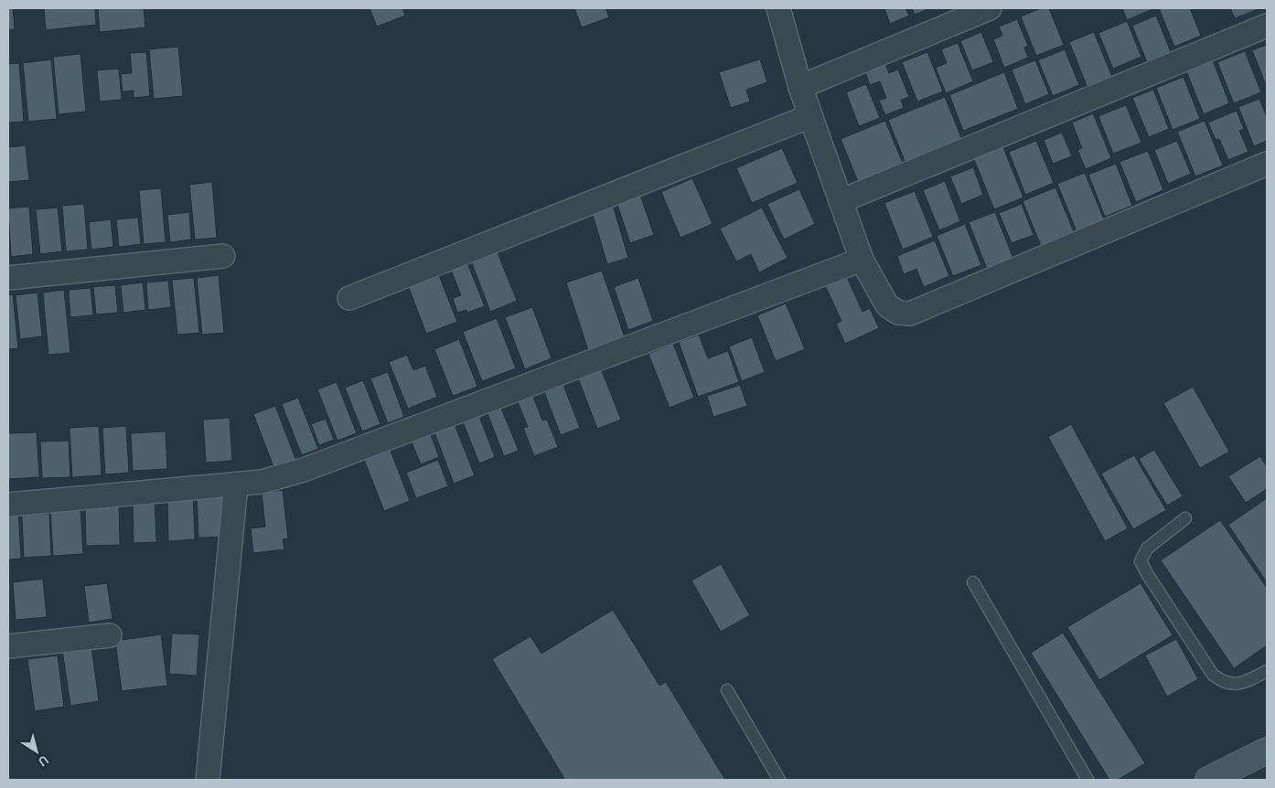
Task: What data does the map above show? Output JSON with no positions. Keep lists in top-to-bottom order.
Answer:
{
  "north": "bottom right"
}
